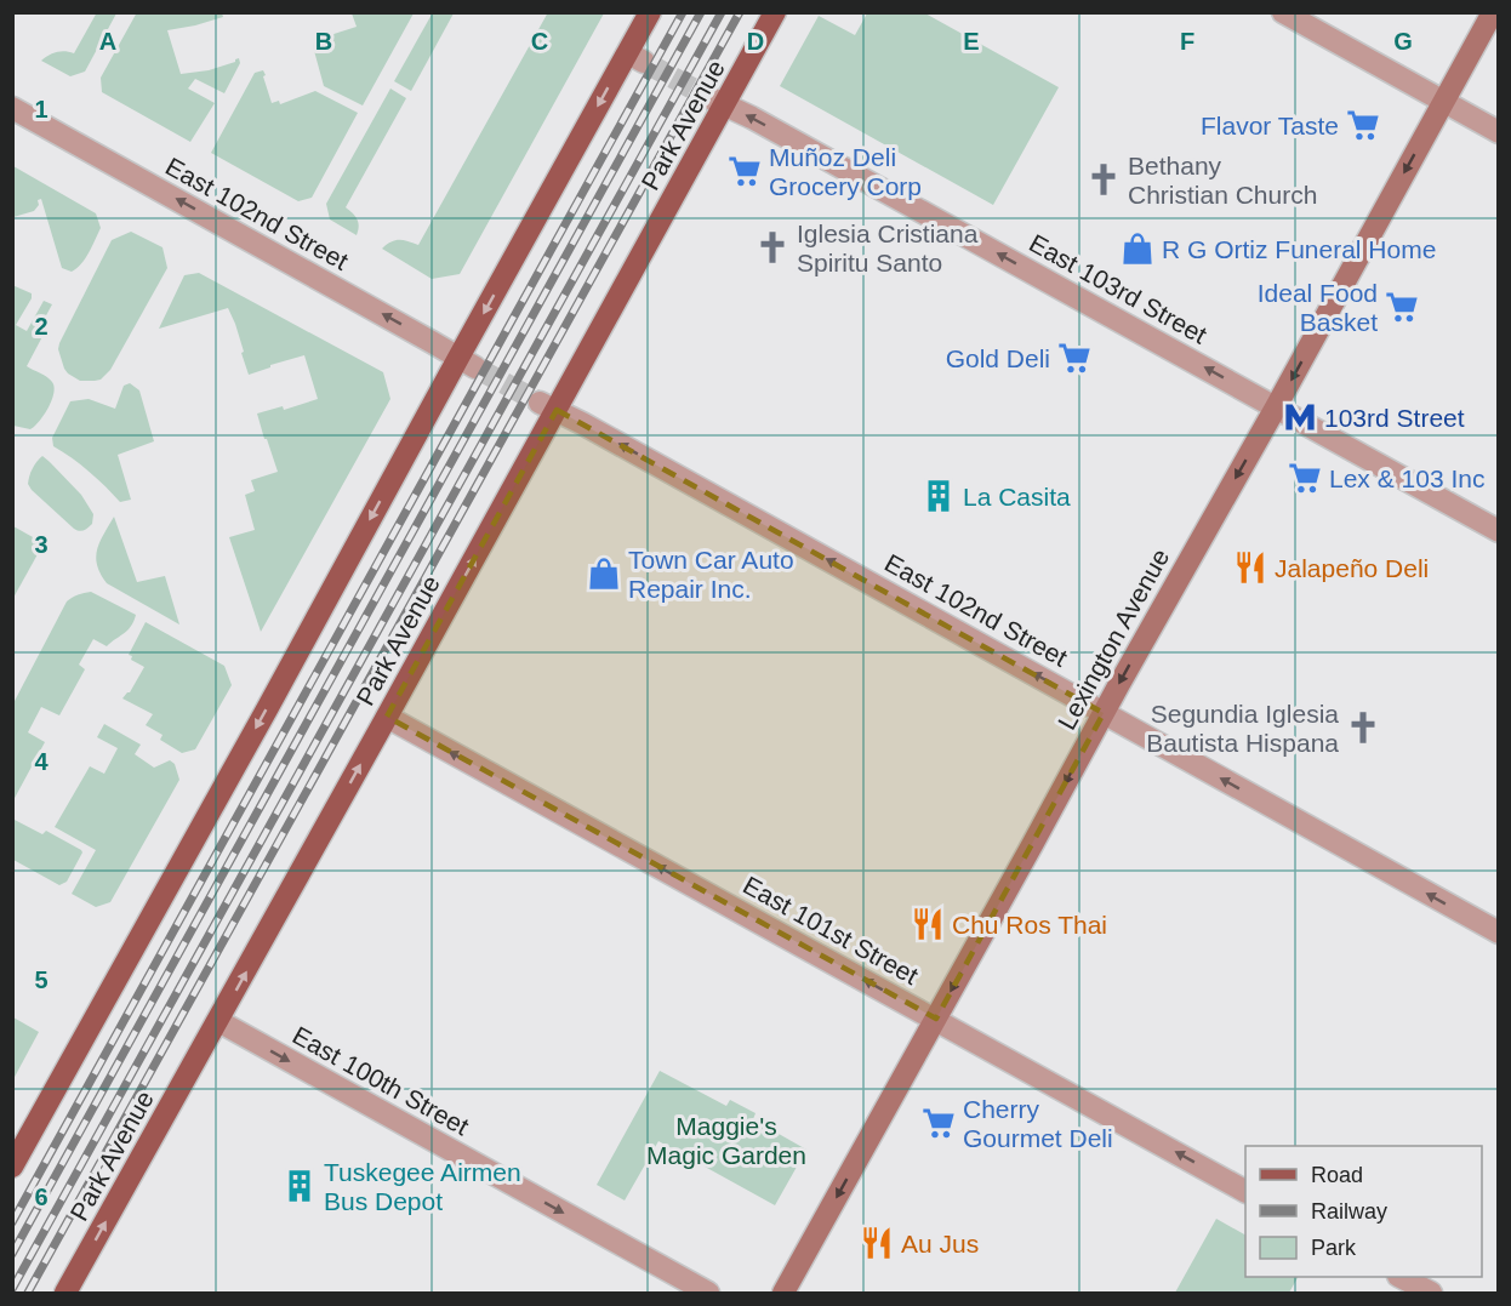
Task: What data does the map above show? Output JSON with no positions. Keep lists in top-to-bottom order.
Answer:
{
  "streets": {
    "main road": ["Park Avenue", "Lexington Avenue"],
    "street": [
      "East 102nd Street",
      "East 103rd Street",
      "East 101st Street",
      "East 100th Street"
    ]
  },
  "crossings": [
    ["Park Avenue", "East 102nd Street"],
    ["Park Avenue", "East 103rd Street"],
    ["Park Avenue", "East 101st Street"],
    ["Park Avenue", "East 100th Street"],
    ["East 102nd Street", "Lexington Avenue"],
    ["East 103rd Street", "Lexington Avenue"],
    ["Lexington Avenue", "East 101st Street"]
  ],
  "one_way": [
    "East 102nd Street",
    "East 103rd Street",
    "Lexington Avenue",
    "East 101st Street",
    "East 100th Street"
  ],
  "parks": ["Maggie's Magic Garden"],
  "places": {
    "supermarket": [
      "Flavor Taste",
      "Muñoz Deli Grocery Corp",
      "Ideal Food Basket",
      "Gold Deli",
      "Lex & 103 Inc",
      "Cherry Gourmet Deli"
    ],
    "church": ["Bethany Christian Church", "Iglesia Cristiana Spiritu Santo", "Segundia Iglesia Bautista Hispana"],
    "shop": ["R G Ortiz Funeral Home", "Town Car Auto Repair Inc."],
    "metro station": ["103rd Street"],
    "building": ["La Casita", "Tuskegee Airmen Bus Depot"],
    "restaurant": ["Jalapeño Deli", "Chu Ros Thai", "Au Jus"]
  },
  "legend": ["Road", "Railway", "Park"],
  "grid": {
    "columns": [
      "A",
      "B",
      "C",
      "D",
      "E",
      "F",
      "G"
    ],
    "rows": [
      "1",
      "2",
      "3",
      "4",
      "5",
      "6"
    ]
  }
}
